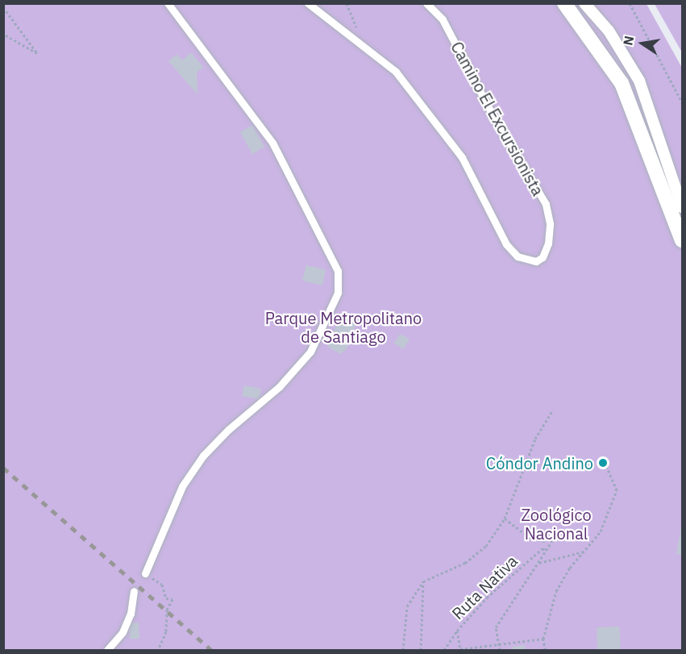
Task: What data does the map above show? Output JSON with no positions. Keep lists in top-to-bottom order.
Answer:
{
  "streets": {
    "lane": ["Camino El Excursionista"],
    "path": ["Ruta Nativa"]
  },
  "parks": ["Parque Metropolitano de Santiago", "Zoológico Nacional"],
  "places": ["Cóndor Andino"],
  "north": "left"
}
